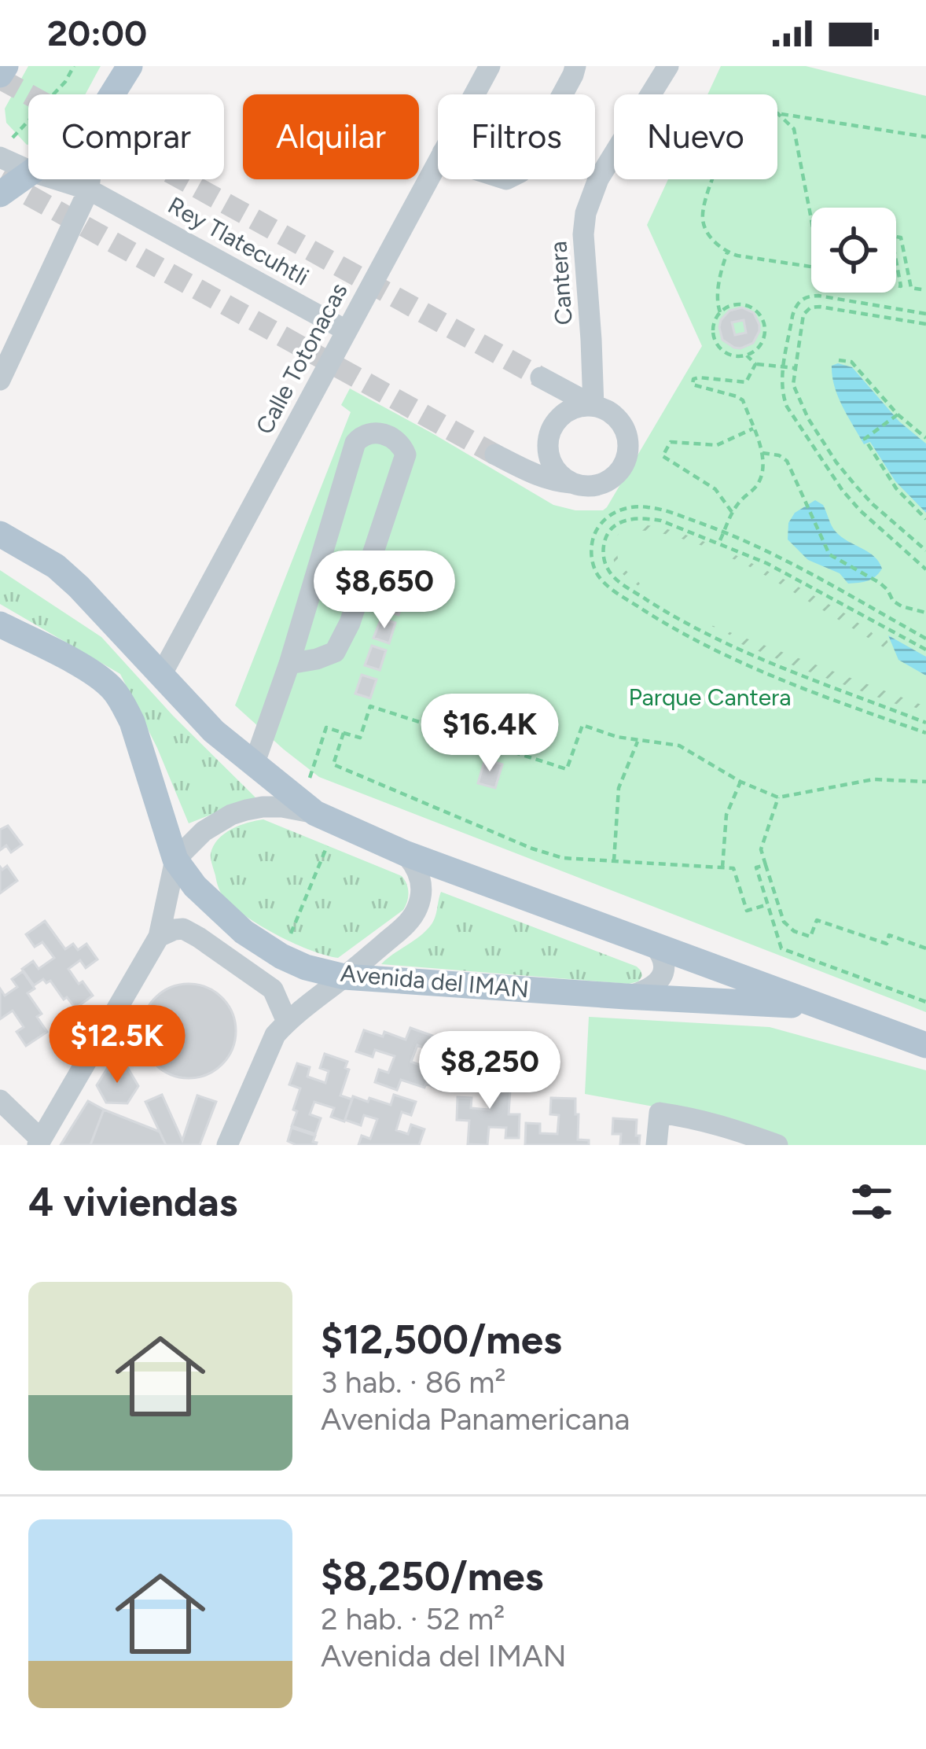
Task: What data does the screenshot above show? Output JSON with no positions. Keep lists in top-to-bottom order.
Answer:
{
  "streets": {
    "main road": ["Avenida del IMAN"],
    "street": ["Rey Tlatecuhtli", "Cantera", "Calle Totonacas"]
  },
  "crossings": [
    ["Rey Tlatecuhtli", "Calle Totonacas"],
    ["Calle Totonacas", "Avenida del IMAN"]
  ],
  "parks": ["Parque Cantera"],
  "page": {
    "status": "20:00",
    "chip": [
      "Comprar",
      "Alquilar",
      "Filtros",
      "Nuevo"
    ],
    "price": [
      "$8,650",
      "$16.4K",
      "$12.5K",
      "$8,250"
    ],
    "heading": "4 viviendas",
    "list": [
      {
        "name": "$12,500/mes",
        "note": "3 hab. · 86 m² · Avenida Panamericana"
      },
      {
        "name": "$8,250/mes",
        "note": "2 hab. · 52 m² · Avenida del IMAN"
      }
    ]
  }
}
